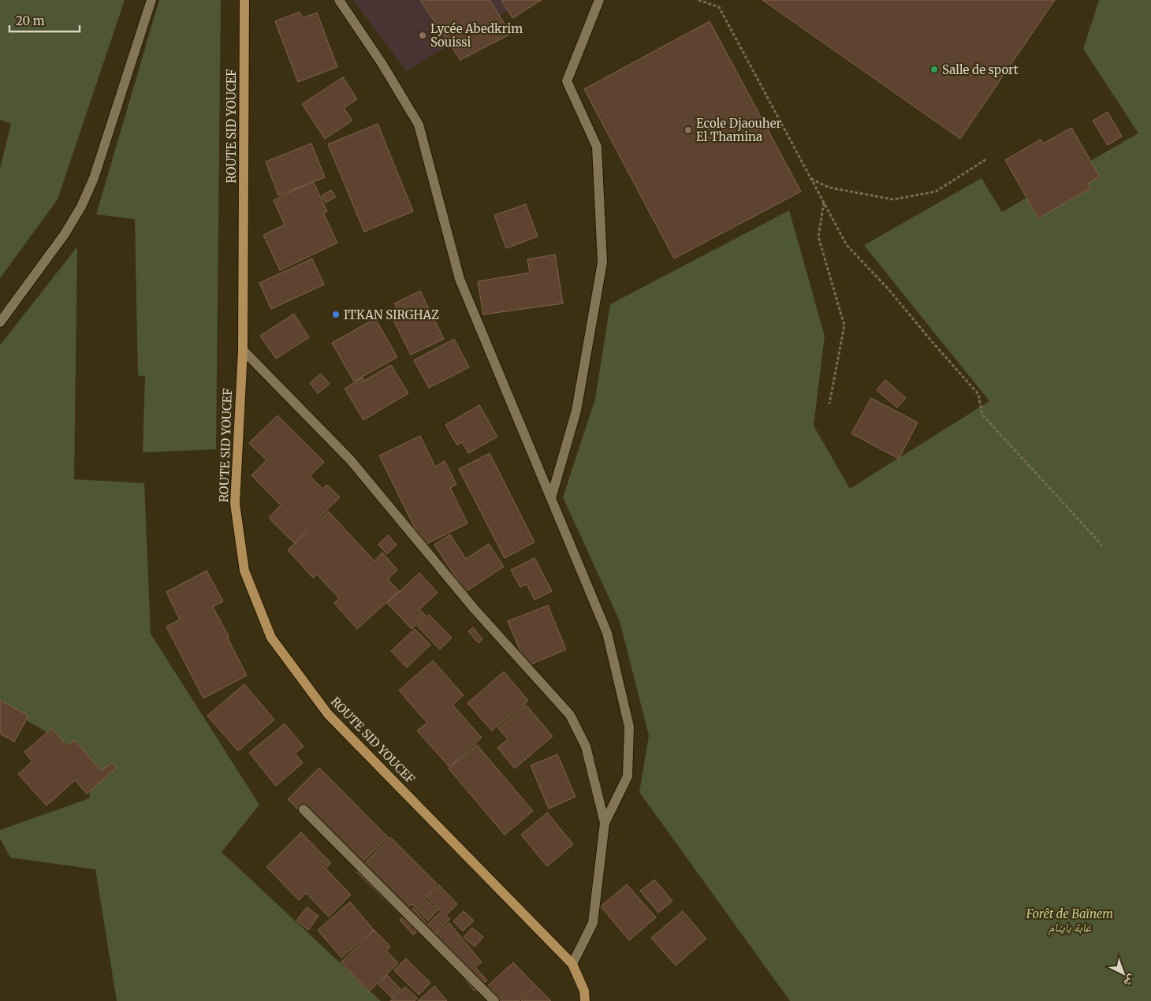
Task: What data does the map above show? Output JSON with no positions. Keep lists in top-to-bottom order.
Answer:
{
  "streets": {
    "main road": ["ROUTE SID YOUCEF"]
  },
  "parks": ["Forêt de Baïnem غابة باينام"],
  "places": [
    "Lycée Abedkrim Souissi",
    "Salle de sport",
    "Ecole Djaouher El Thamina",
    "ITKAN SIRGHAZ"
  ],
  "scale_bar": "20 m",
  "north": "bottom right"
}
